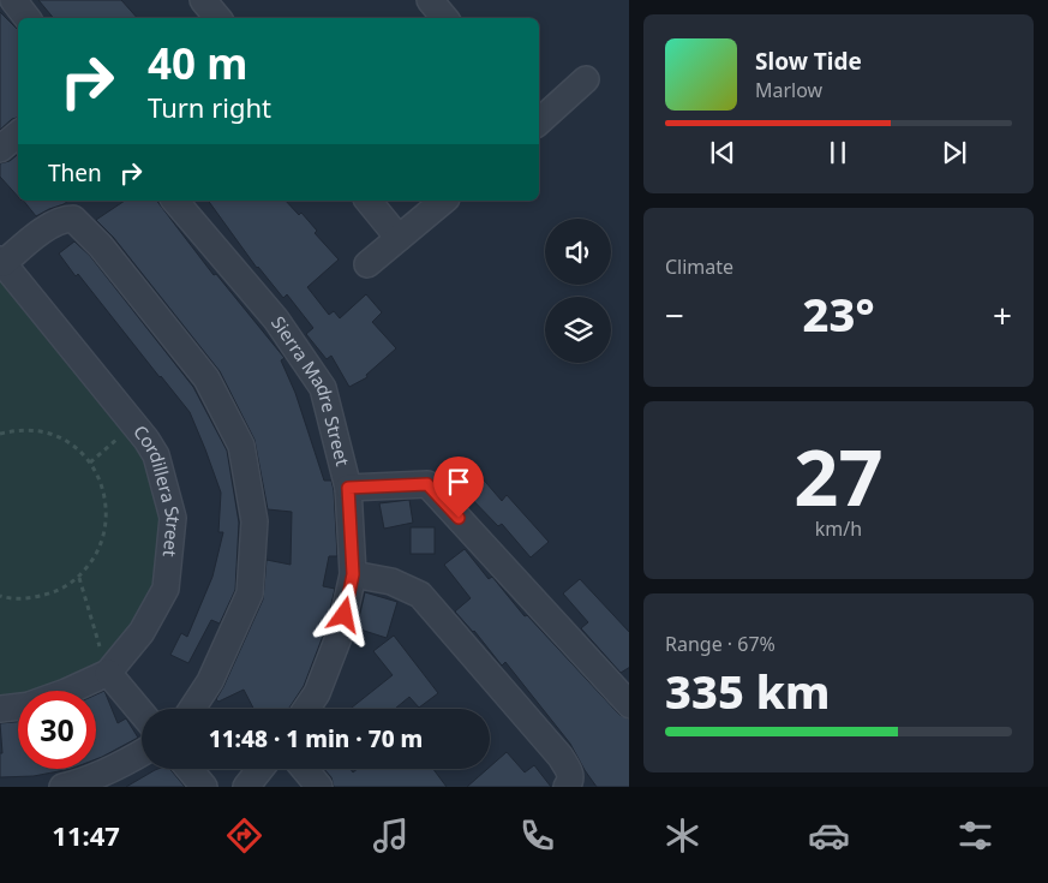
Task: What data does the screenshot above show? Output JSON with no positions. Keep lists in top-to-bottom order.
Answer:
{
  "streets": {
    "street": ["Sierra Madre Street", "Cordillera Street"]
  },
  "page": {
    "turn": ["40 m", "Turn right"],
    "song": ["Slow Tide", "Marlow"],
    "then": "Then",
    "tile": [
      "Climate",
      ["27", "km/h"],
      ["Range · 67%", "335 km"]
    ],
    "heat": ["−", "23°", "+"],
    "limit": "30",
    "trip": "11:48 · 1 min · 70 m",
    "tabs": "11:47"
  }
}
